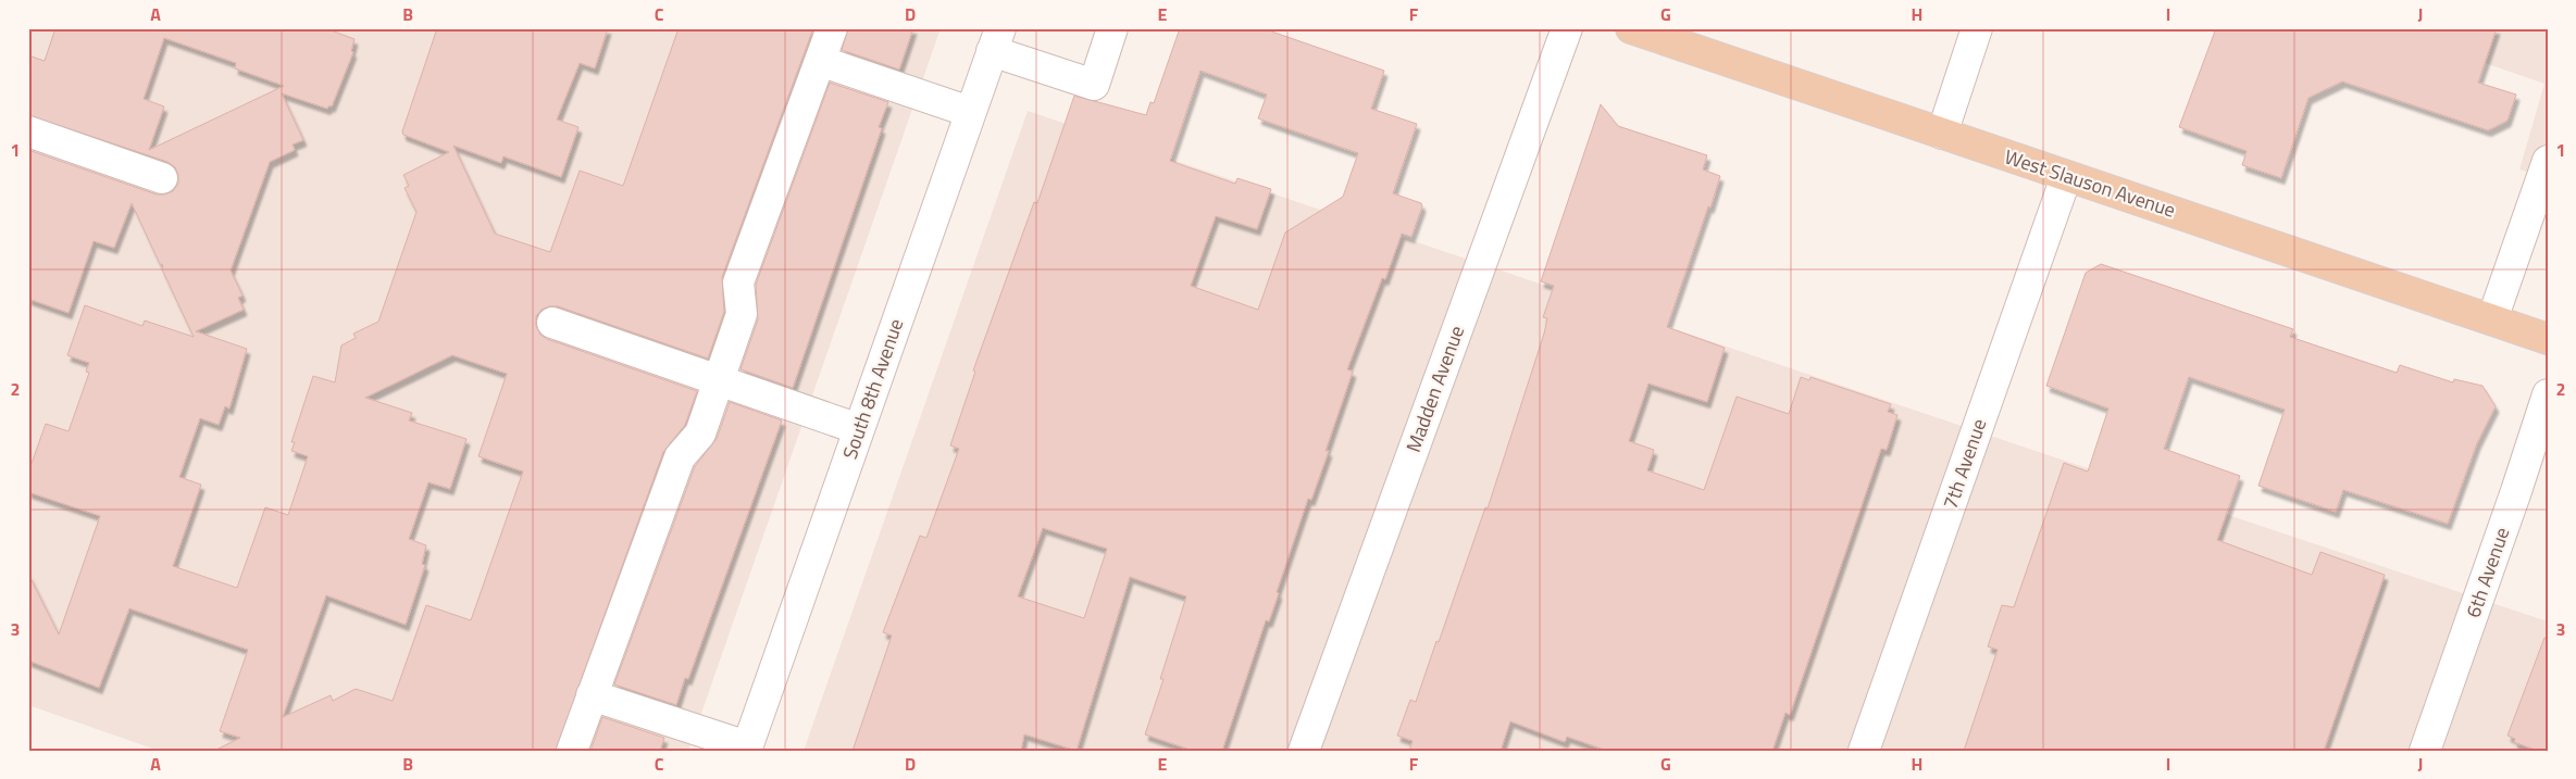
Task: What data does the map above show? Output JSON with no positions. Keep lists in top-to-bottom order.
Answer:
{
  "streets": {
    "main road": ["West Slauson Avenue"],
    "street": [
      "South 8th Avenue",
      "Madden Avenue",
      "7th Avenue",
      "6th Avenue"
    ]
  },
  "crossings": [
    ["West Slauson Avenue", "7th Avenue"]
  ],
  "grid": {
    "columns": [
      "A",
      "B",
      "C",
      "D",
      "E",
      "F",
      "G",
      "H",
      "I",
      "J"
    ],
    "rows": ["1", "2", "3"]
  }
}
